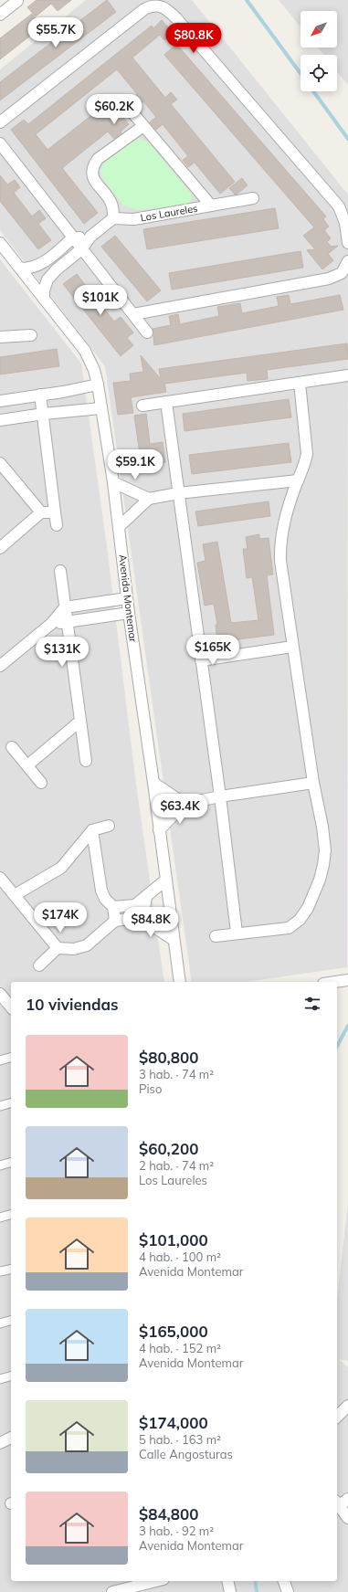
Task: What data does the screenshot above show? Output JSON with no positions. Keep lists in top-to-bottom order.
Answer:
{
  "streets": {
    "street": ["Los Laureles", "Avenida Montemar"]
  },
  "north": "bottom left",
  "page": {
    "price": [
      "$55.7K",
      "$80.8K",
      "$60.2K",
      "$101K",
      "$59.1K",
      "$165K",
      "$131K",
      "$63.4K",
      "$174K",
      "$84.8K"
    ],
    "heading": "10 viviendas",
    "list": [
      {
        "name": "$80,800",
        "note": "3 hab. · 74 m² · Piso"
      },
      {
        "name": "$60,200",
        "note": "2 hab. · 74 m² · Los Laureles"
      },
      {
        "name": "$101,000",
        "note": "4 hab. · 100 m² · Avenida Montemar"
      },
      {
        "name": "$165,000",
        "note": "4 hab. · 152 m² · Avenida Montemar"
      },
      {
        "name": "$174,000",
        "note": "5 hab. · 163 m² · Calle Angosturas"
      },
      {
        "name": "$84,800",
        "note": "3 hab. · 92 m² · Avenida Montemar"
      }
    ]
  }
}
